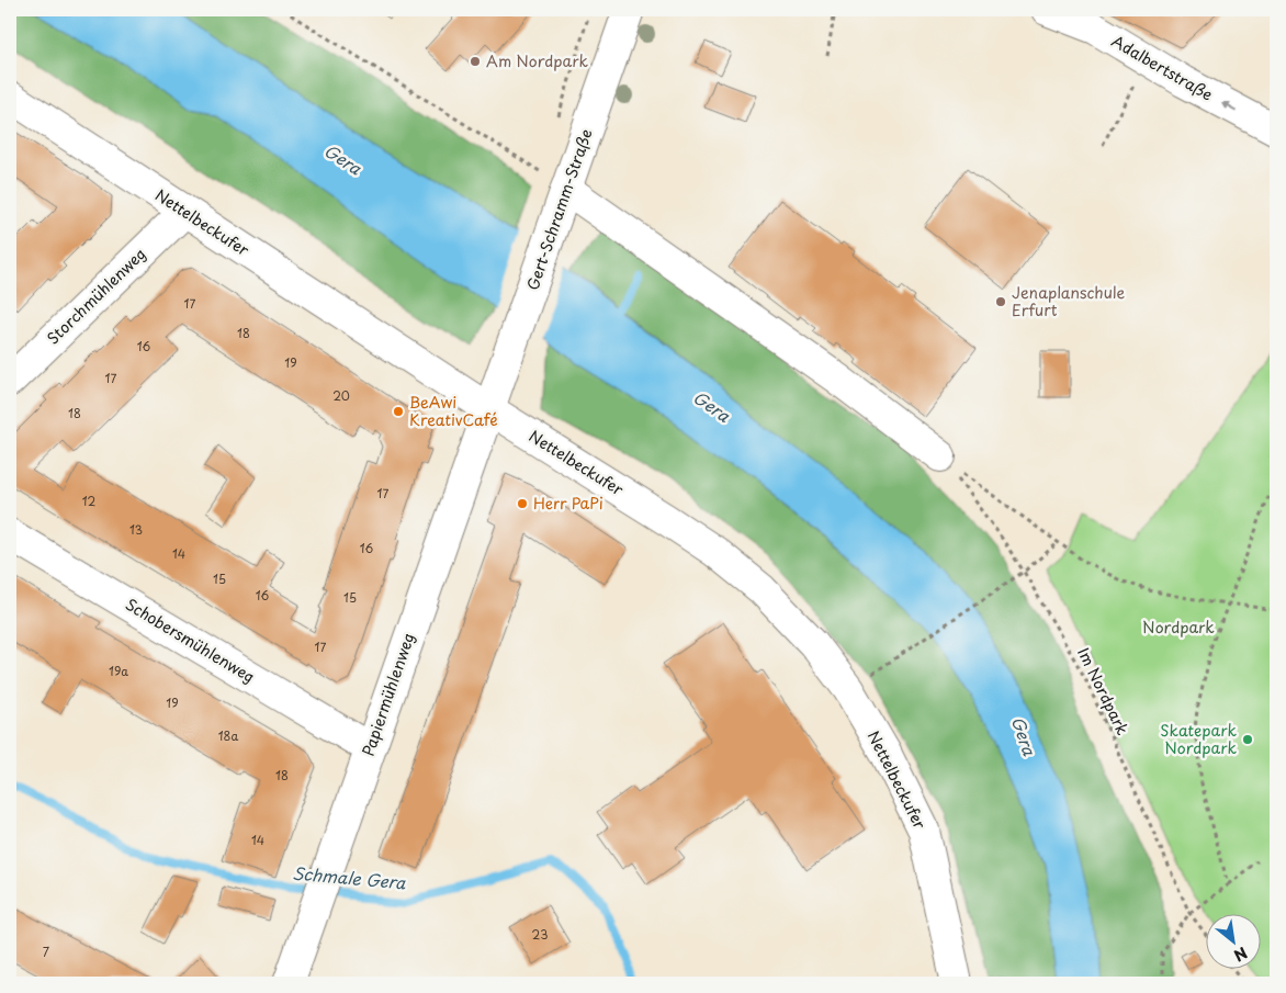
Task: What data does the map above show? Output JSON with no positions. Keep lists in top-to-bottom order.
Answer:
{
  "streets": {
    "street": [
      "Adalbertstraße",
      "Gert-Schramm-Straße",
      "Nettelbeckufer",
      "Storchmühlenweg",
      "Schobersmühlenweg",
      "Papiermühlenweg"
    ],
    "path": ["Im Nordpark"]
  },
  "crossings": [
    ["Gert-Schramm-Straße", "Nettelbeckufer"],
    ["Gert-Schramm-Straße", "Papiermühlenweg"],
    ["Nettelbeckufer", "Storchmühlenweg"],
    ["Nettelbeckufer", "Papiermühlenweg"],
    ["Schobersmühlenweg", "Papiermühlenweg"]
  ],
  "one_way": ["Adalbertstraße"],
  "water": ["Gera", "Schmale Gera"],
  "parks": ["Nordpark"],
  "places": [
    "Am Nordpark",
    "Jenaplanschule Erfurt",
    "BeAwi KreativCafé",
    "Herr PaPi",
    "Skatepark Nordpark"
  ],
  "house_numbers": [
    "17",
    "18",
    "16",
    "19",
    "17",
    "20",
    "18",
    "17",
    "12",
    "13",
    "16",
    "14",
    "15",
    "16",
    "15",
    "17",
    "19a",
    "19",
    "18a",
    "18",
    "14",
    "23",
    "7"
  ],
  "north": "bottom right"
}
